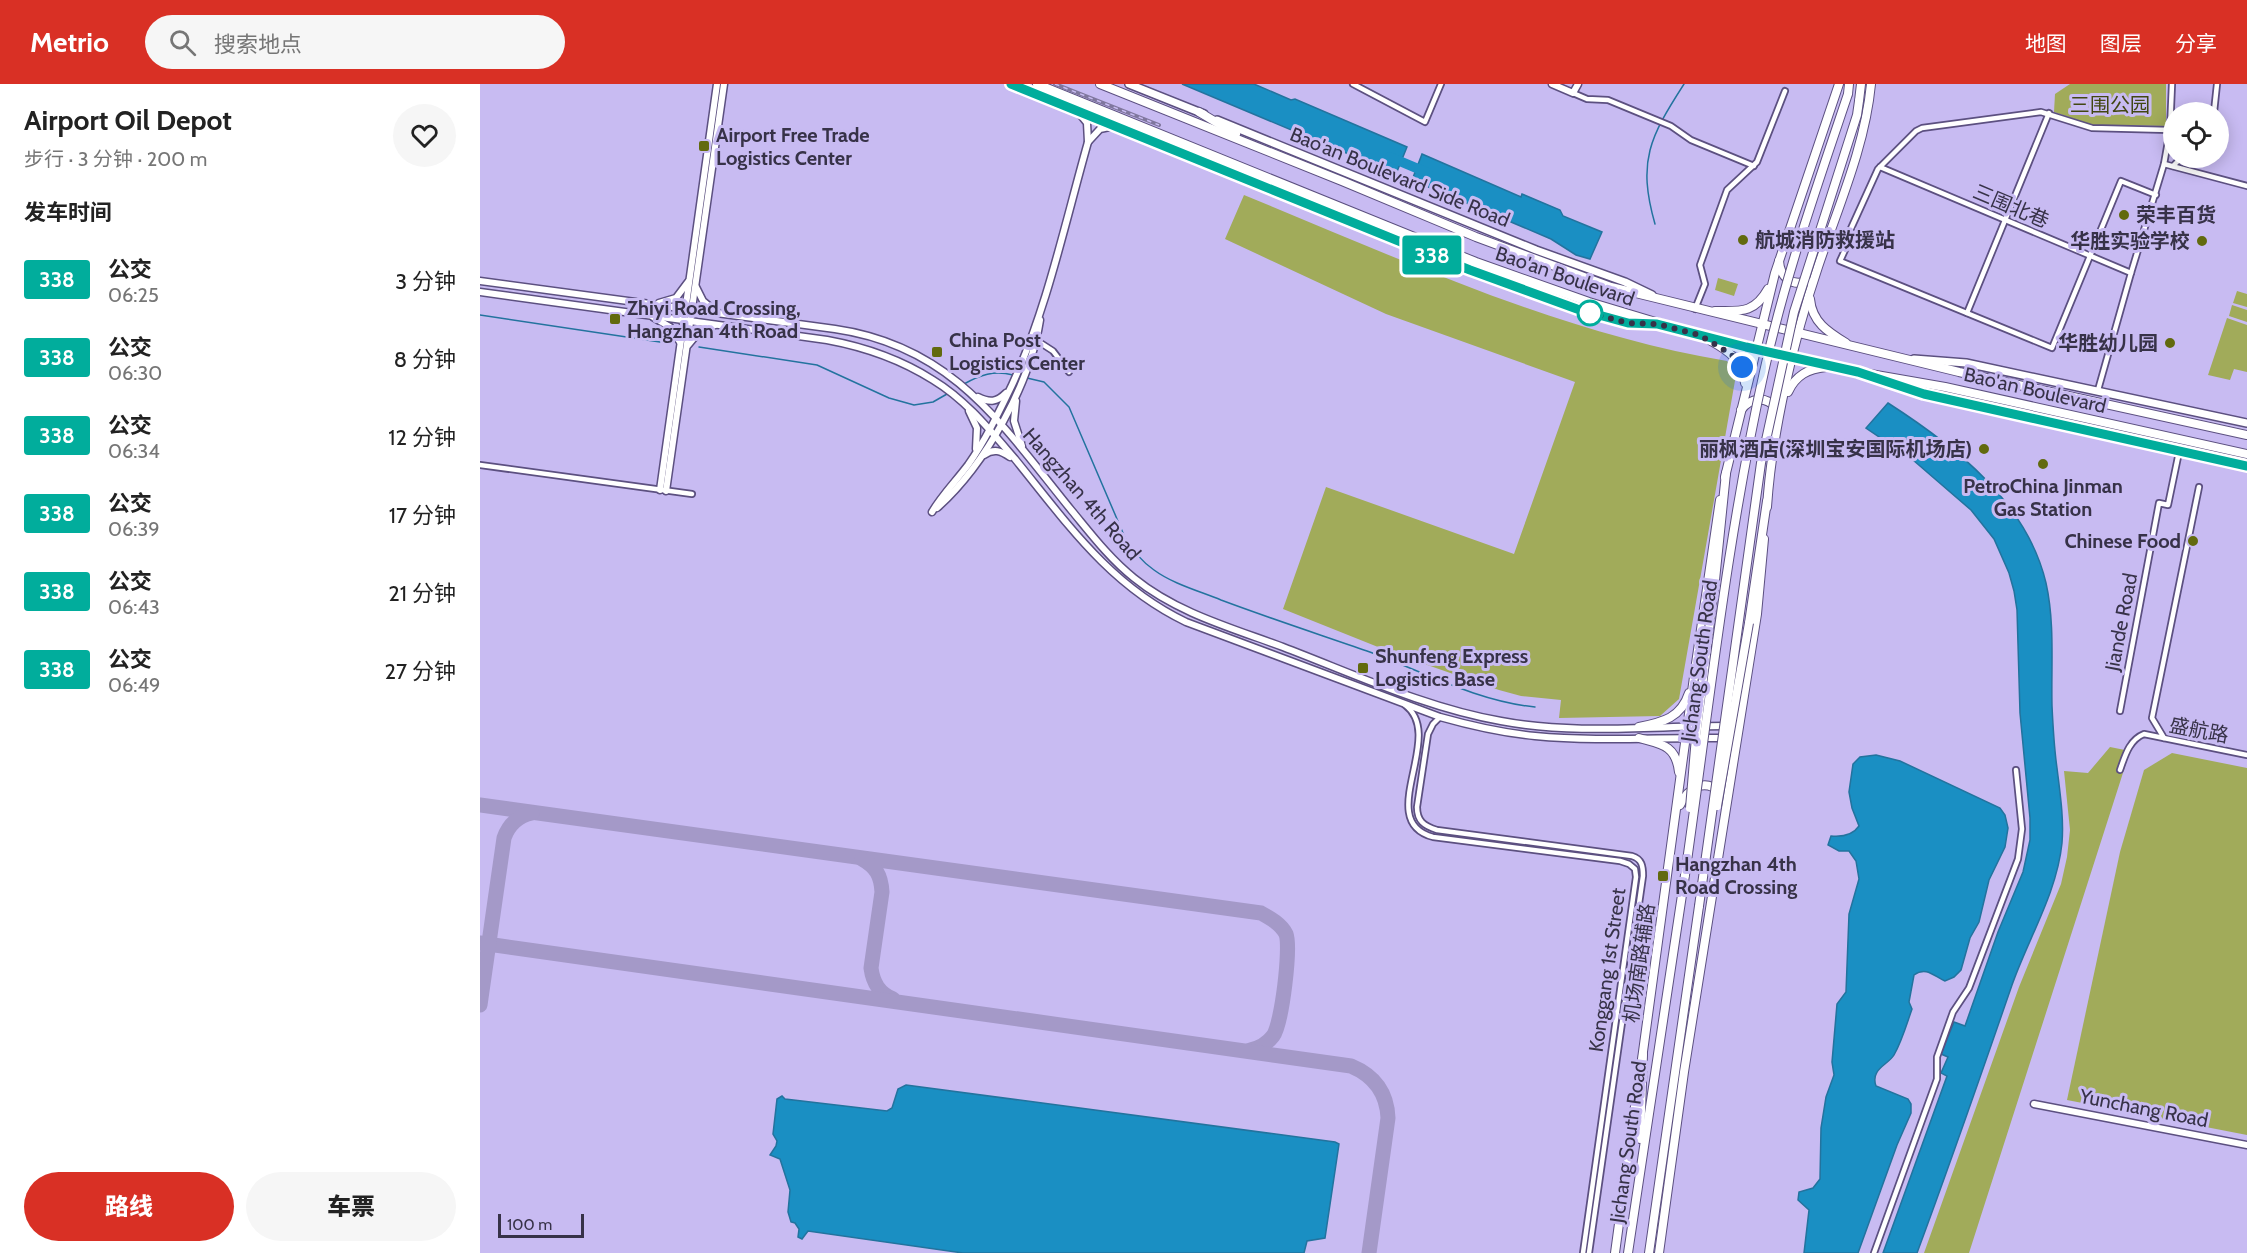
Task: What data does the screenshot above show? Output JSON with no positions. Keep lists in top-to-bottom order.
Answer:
{
  "streets": {
    "main road": [
      "Bao'an Boulevard Side Road",
      "Bao'an Boulevard",
      "Jichang South Road",
      "机场南路辅路"
    ],
    "street": [
      "三围北巷",
      "Hangzhan 4th Road",
      "Jiande Road",
      "盛航路",
      "Konggang 1st Street",
      "Yunchang Road"
    ]
  },
  "crossings": [
    ["Bao'an Boulevard Side Road", "Bao'an Boulevard"],
    ["Bao'an Boulevard", "机场南路辅路"],
    ["Hangzhan 4th Road", "机场南路辅路"],
    ["Hangzhan 4th Road", "Konggang 1st Street"]
  ],
  "parks": ["三围公园"],
  "places": {
    "transit": [
      "Airport Free Trade Logistics Center",
      "Zhiyi Road Crossing, Hangzhan 4th Road",
      "China Post Logistics Center",
      "Shunfeng Express Logistics Base",
      "Hangzhan 4th Road Crossing"
    ],
    "other": [
      "荣丰百货",
      "航城消防救援站",
      "华胜实验学校",
      "华胜幼儿园",
      "丽枫酒店(深圳宝安国际机场店)",
      "PetroChina Jinman Gas Station",
      "Chinese Food"
    ]
  },
  "lines": ["bus line 338"],
  "scale_bar": "100 m",
  "page": {
    "header": "Metrio",
    "search": "搜索地点",
    "nav": ["地图", "图层", "分享"],
    "heading": [
      ["Airport Oil Depot", "步行 · 3 分钟 · 200 m"],
      "发车时间"
    ],
    "on_map": "338",
    "list": [
      {
        "mark": "338",
        "name": "公交",
        "note": "06:25",
        "value": "3 分钟"
      },
      {
        "mark": "338",
        "name": "公交",
        "note": "06:30",
        "value": "8 分钟"
      },
      {
        "mark": "338",
        "name": "公交",
        "note": "06:34",
        "value": "12 分钟"
      },
      {
        "mark": "338",
        "name": "公交",
        "note": "06:39",
        "value": "17 分钟"
      },
      {
        "mark": "338",
        "name": "公交",
        "note": "06:43",
        "value": "21 分钟"
      },
      {
        "mark": "338",
        "name": "公交",
        "note": "06:49",
        "value": "27 分钟"
      }
    ],
    "buttons": ["路线", "车票"],
    "scale": "100 m"
  }
}
